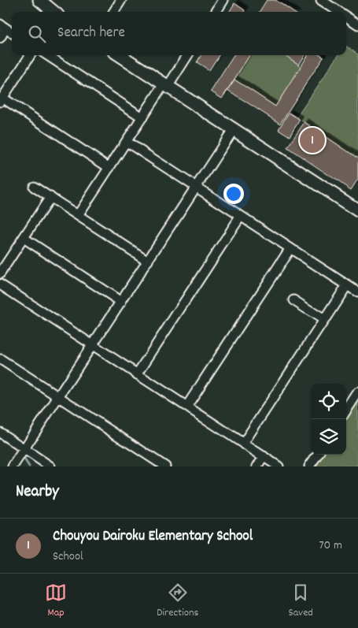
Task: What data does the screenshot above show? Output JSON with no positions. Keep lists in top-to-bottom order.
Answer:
{
  "page": {
    "search": "Search here",
    "pins": "1",
    "heading": "Nearby",
    "list": [
      {
        "mark": "1",
        "name": "Chouyou Dairoku Elementary School",
        "note": "School",
        "value": "70 m"
      }
    ],
    "nav": ["Map", "Directions", "Saved"]
  }
}
